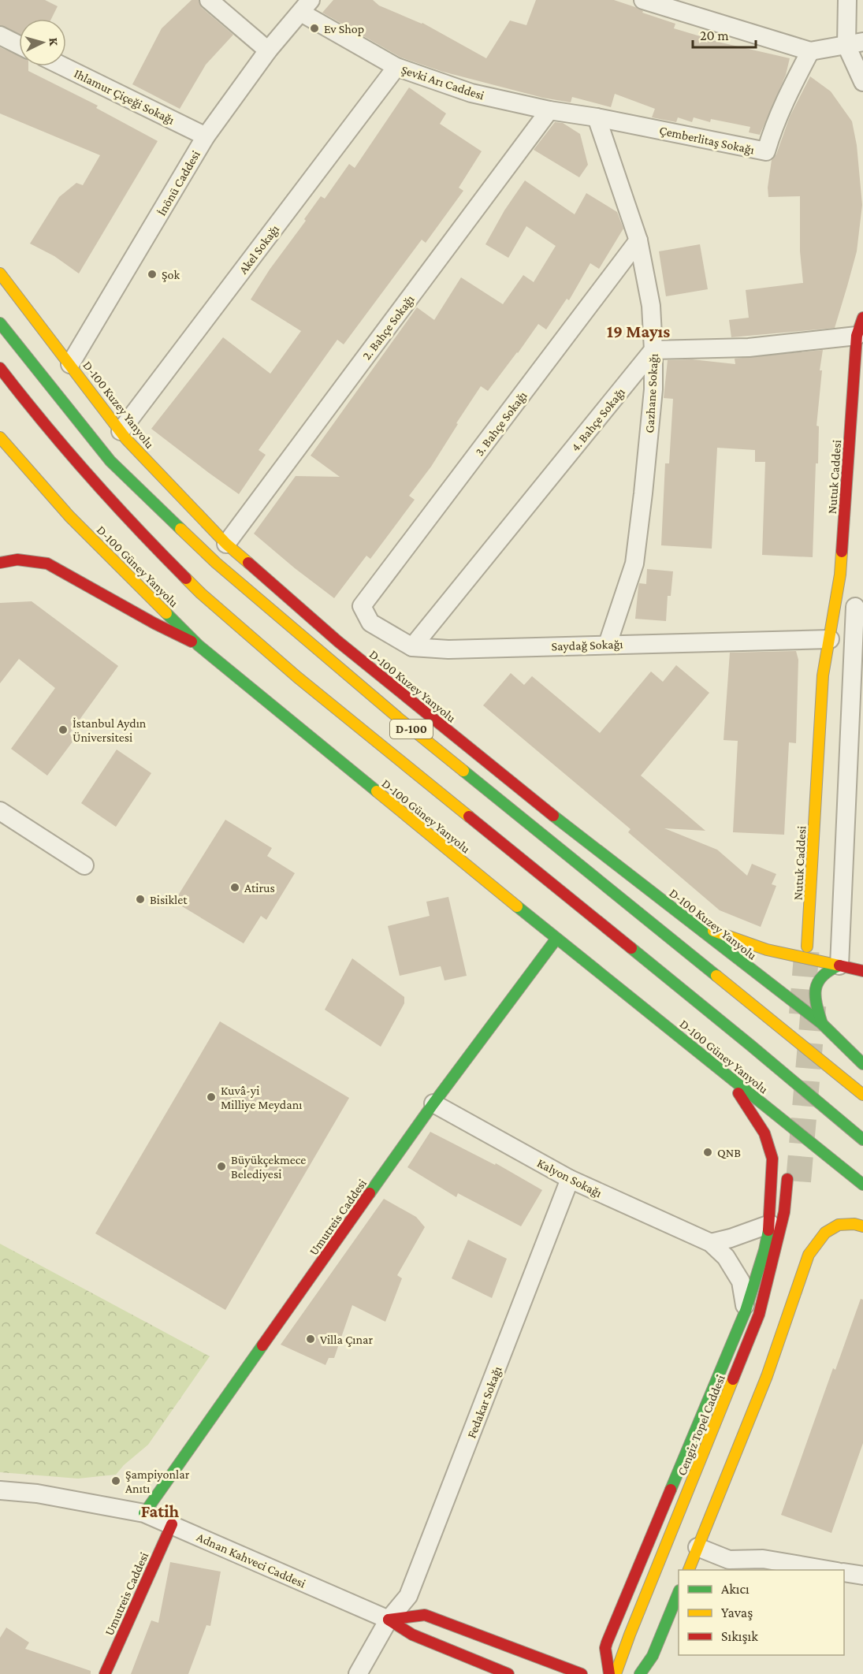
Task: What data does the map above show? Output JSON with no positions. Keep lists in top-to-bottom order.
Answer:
{
  "streets": {
    "main road": [
      "D-100 Kuzey Yanyolu",
      "Nutuk Caddesi",
      "D-100 Güney Yanyolu",
      "D-100",
      "Umutreis Caddesi",
      "Cengiz Topel Caddesi",
      "Adnan Kahveci Caddesi"
    ],
    "street": [
      "Şevki Arı Caddesi",
      "Ihlamur Çiçeği Sokağı",
      "Çemberlitaş Sokağı",
      "İnönü Caddesi",
      "Akel Sokağı",
      "2. Bahçe Sokağı",
      "Gazhane Sokağı",
      "4. Bahçe Sokağı",
      "3. Bahçe Sokağı",
      "Saydağ Sokağı",
      "Kalyon Sokağı",
      "Fedakar Sokağı"
    ]
  },
  "crossings": [
    ["Şevki Arı Caddesi", "Çemberlitaş Sokağı"],
    ["Şevki Arı Caddesi", "İnönü Caddesi"],
    ["Şevki Arı Caddesi", "Akel Sokağı"],
    ["Şevki Arı Caddesi", "2. Bahçe Sokağı"],
    ["Şevki Arı Caddesi", "Gazhane Sokağı"],
    ["Ihlamur Çiçeği Sokağı", "İnönü Caddesi"],
    ["Çemberlitaş Sokağı", "Gazhane Sokağı"],
    ["İnönü Caddesi", "D-100 Kuzey Yanyolu"],
    ["Akel Sokağı", "D-100 Kuzey Yanyolu"],
    ["2. Bahçe Sokağı", "D-100 Kuzey Yanyolu"],
    ["Gazhane Sokağı", "4. Bahçe Sokağı"],
    ["Gazhane Sokağı", "3. Bahçe Sokağı"],
    ["Gazhane Sokağı", "Saydağ Sokağı"],
    ["4. Bahçe Sokağı", "Saydağ Sokağı"],
    ["3. Bahçe Sokağı", "Saydağ Sokağı"],
    ["Nutuk Caddesi", "Saydağ Sokağı"],
    ["D-100 Güney Yanyolu", "Umutreis Caddesi"],
    ["Kalyon Sokağı", "Umutreis Caddesi"],
    ["Kalyon Sokağı", "Fedakar Sokağı"],
    ["Umutreis Caddesi", "Adnan Kahveci Caddesi"],
    ["Fedakar Sokağı", "Adnan Kahveci Caddesi"]
  ],
  "districts": ["19 Mayıs", "Fatih"],
  "places": [
    "Ev Shop",
    "Şok",
    "İstanbul Aydın Üniversitesi",
    "Atirus",
    "Bisiklet",
    "Kuvâ-yi Milliye Meydanı",
    "QNB",
    "Büyükçekmece Belediyesi",
    "Villa Çınar",
    "Şampiyonlar Anıtı"
  ],
  "legend": ["Akıcı", "Yavaş", "Sıkışık"],
  "scale_bar": "20 m",
  "north": "right"
}
